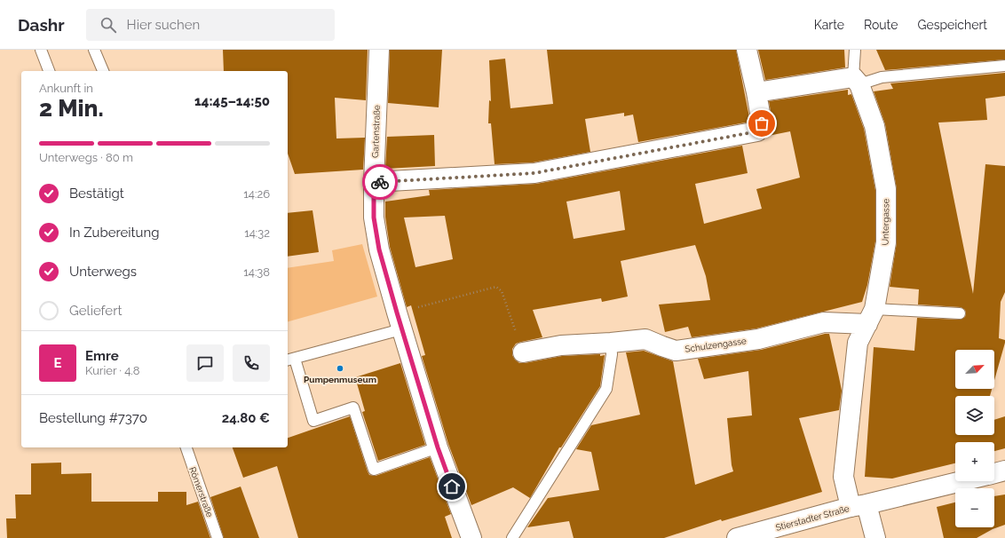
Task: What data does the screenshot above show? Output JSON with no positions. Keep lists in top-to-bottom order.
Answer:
{
  "streets": {
    "street": [
      "Gartenstraße",
      "Untergasse",
      "Schulzengasse",
      "Stierstadter Straße"
    ],
    "lane": ["Römerstraße"]
  },
  "crossings": [
    ["Untergasse", "Schulzengasse"],
    ["Untergasse", "Stierstadter Straße"]
  ],
  "places": ["Pumpenmuseum"],
  "north": "top right",
  "page": {
    "header": "Dashr",
    "search": "Hier suchen",
    "nav": ["Karte", "Route", "Gespeichert"],
    "heading": ["2 Min.", "Ankunft in", "14:45–14:50"],
    "panel": [
      "Emre",
      "Kurier · 4.8",
      "Bestellung #7370",
      "24.80 €"
    ],
    "bar": "Unterwegs · 80 m",
    "list": [
      ["Bestätigt", "14:26"],
      ["In Zubereitung", "14:32"],
      ["Unterwegs", "14:38"],
      "Geliefert"
    ],
    "round": "E",
    "map_buttons": ["+", "−"]
  }
}
